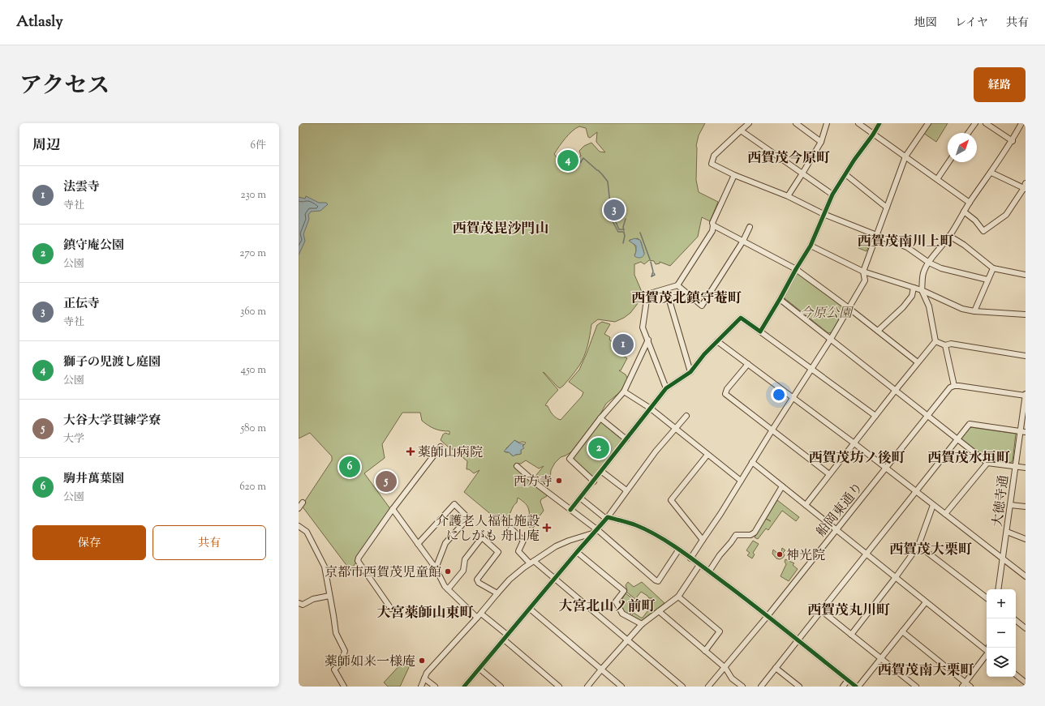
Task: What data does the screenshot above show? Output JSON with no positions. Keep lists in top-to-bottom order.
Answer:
{
  "streets": {
    "street": ["大徳寺通", "船岡東通り"]
  },
  "districts": [
    "西賀茂今原町",
    "西賀茂毘沙門山",
    "西賀茂南川上町",
    "西賀茂北鎮守菴町",
    "西賀茂坊ノ後町",
    "西賀茂水垣町",
    "西賀茂大栗町",
    "大宮北山ノ前町",
    "西賀茂丸川町",
    "大宮薬師山東町",
    "西賀茂南大栗町"
  ],
  "parks": ["今原公園"],
  "places": {
    "health": ["薬師山病院", "介護老人福祉施設 にしがも 舟山庵"],
    "other": [
      "西方寺",
      "神光院",
      "京都市西賀茂児童館",
      "薬師如来一様庵"
    ]
  },
  "north": "top right",
  "page": {
    "header": "Atlasly",
    "nav": ["地図", "レイヤ", "共有"],
    "title": "アクセス",
    "buttons": [
      "経路",
      ["保存", "共有"]
    ],
    "heading": ["周辺", "6件"],
    "pins": [
      "4",
      "3",
      "1",
      "2",
      "6",
      "5"
    ],
    "list": [
      {
        "mark": "1",
        "name": "法雲寺",
        "note": "寺社",
        "value": "230 m"
      },
      {
        "mark": "2",
        "name": "鎮守庵公園",
        "note": "公園",
        "value": "270 m"
      },
      {
        "mark": "3",
        "name": "正伝寺",
        "note": "寺社",
        "value": "360 m"
      },
      {
        "mark": "4",
        "name": "獅子の児渡し庭園",
        "note": "公園",
        "value": "450 m"
      },
      {
        "mark": "5",
        "name": "大谷大学貫練学寮",
        "note": "大学",
        "value": "580 m"
      },
      {
        "mark": "6",
        "name": "駒井萬葉園",
        "note": "公園",
        "value": "620 m"
      }
    ],
    "map_buttons": ["+", "−"]
  }
}
